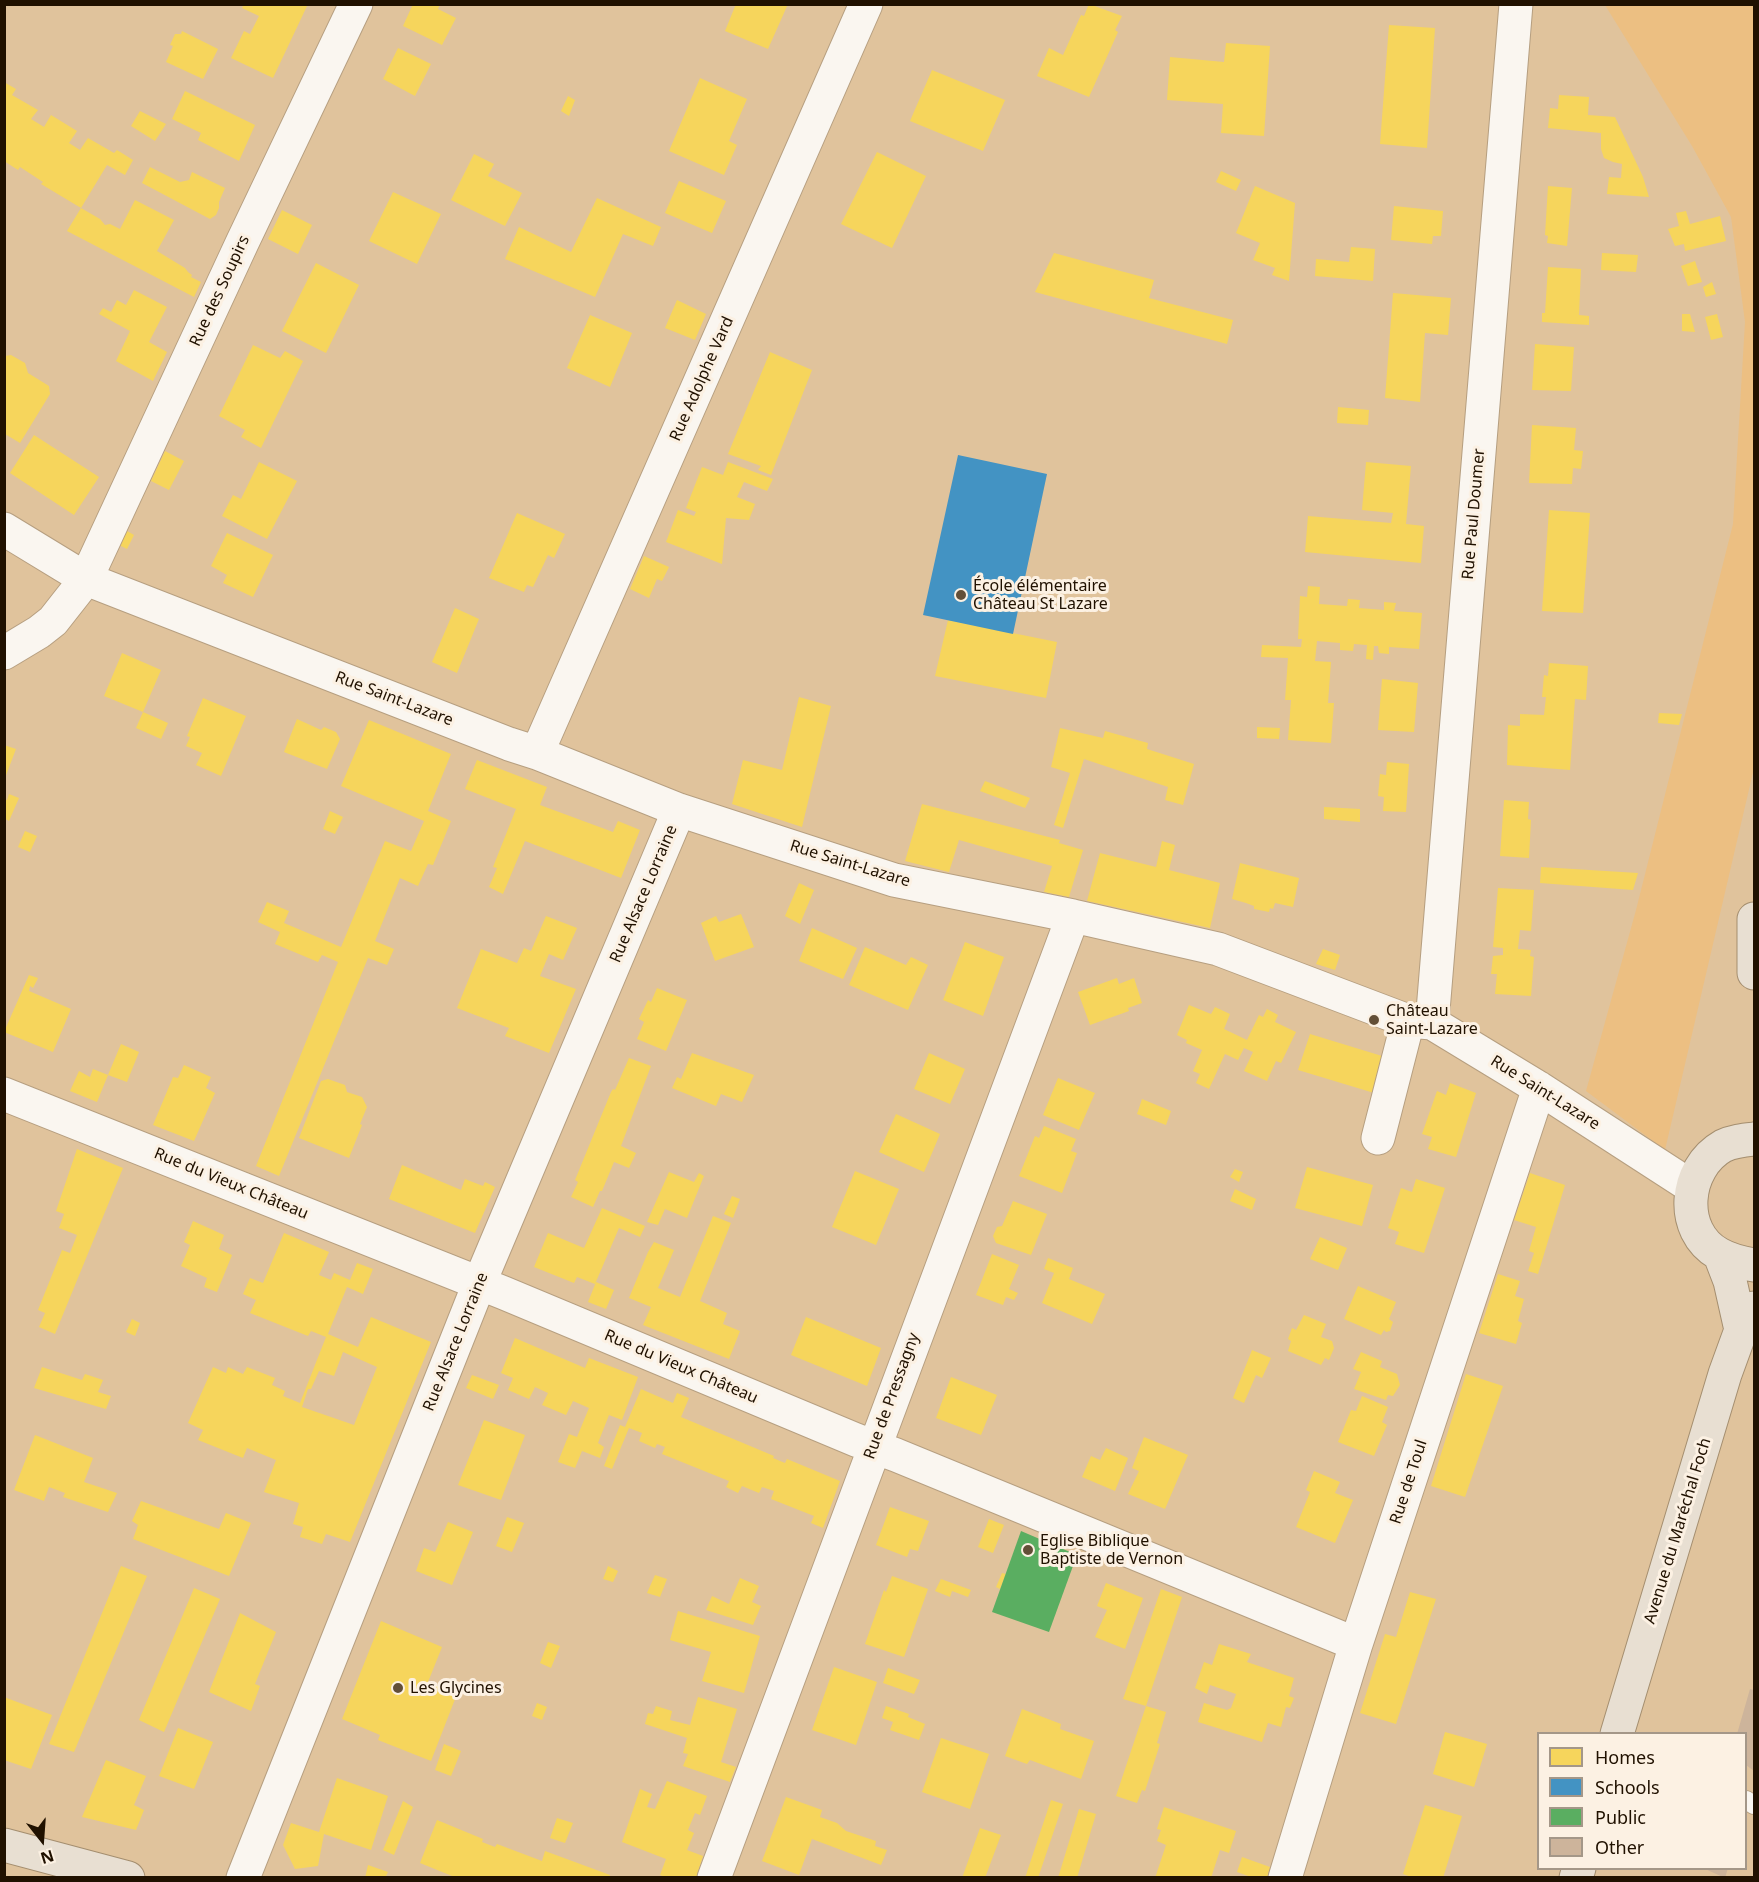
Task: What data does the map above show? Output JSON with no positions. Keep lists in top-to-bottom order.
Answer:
{
  "streets": {
    "main road": ["Avenue du Maréchal Foch"],
    "street": [
      "Rue des Soupirs",
      "Rue Adolphe Vard",
      "Rue Paul Doumer",
      "Rue Saint-Lazare",
      "Rue Alsace Lorraine",
      "Rue du Vieux Château",
      "Rue de Pressagny",
      "Rue de Toul"
    ]
  },
  "crossings": [
    ["Rue des Soupirs", "Rue Saint-Lazare"],
    ["Rue Adolphe Vard", "Rue Saint-Lazare"],
    ["Rue Paul Doumer", "Rue Saint-Lazare"],
    ["Rue Saint-Lazare", "Rue Alsace Lorraine"],
    ["Rue Saint-Lazare", "Rue de Pressagny"],
    ["Rue Saint-Lazare", "Rue de Toul"],
    ["Rue Alsace Lorraine", "Rue du Vieux Château"],
    ["Rue du Vieux Château", "Rue de Pressagny"],
    ["Rue du Vieux Château", "Rue de Toul"]
  ],
  "places": [
    "École élémentaire Château St Lazare",
    "Château Saint-Lazare",
    "Eglise Biblique Baptiste de Vernon",
    "Les Glycines"
  ],
  "legend": [
    "Homes",
    "Schools",
    "Public",
    "Other"
  ],
  "north": "bottom"
}
